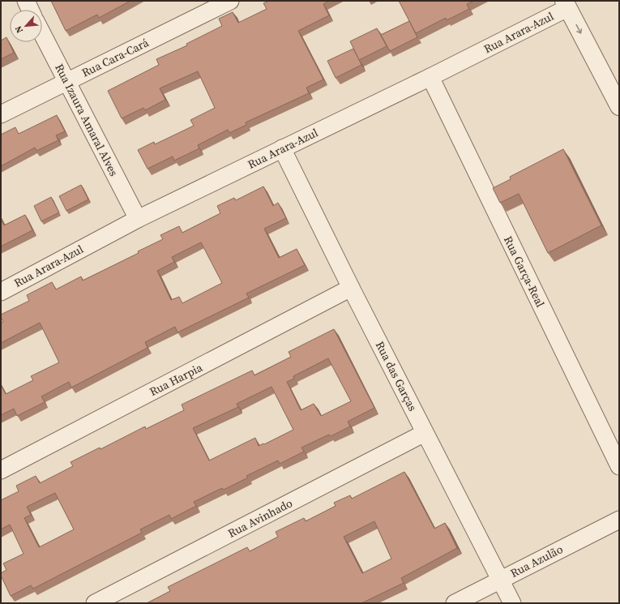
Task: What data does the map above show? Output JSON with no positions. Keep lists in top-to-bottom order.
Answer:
{
  "streets": {
    "street": [
      "Rua Arara-Azul",
      "Rua Cara-Cará",
      "Rua Izaura Amaral Alves",
      "Rua Garça-Real",
      "Rua das Garças",
      "Rua Harpia",
      "Rua Avinhado",
      "Rua Azulão"
    ]
  },
  "crossings": [
    ["Rua Arara-Azul", "Rua Izaura Amaral Alves"],
    ["Rua Arara-Azul", "Rua Garça-Real"],
    ["Rua Arara-Azul", "Rua das Garças"],
    ["Rua Cara-Cará", "Rua Izaura Amaral Alves"],
    ["Rua das Garças", "Rua Harpia"],
    ["Rua das Garças", "Rua Avinhado"],
    ["Rua das Garças", "Rua Azulão"]
  ],
  "north": "bottom left"
}
